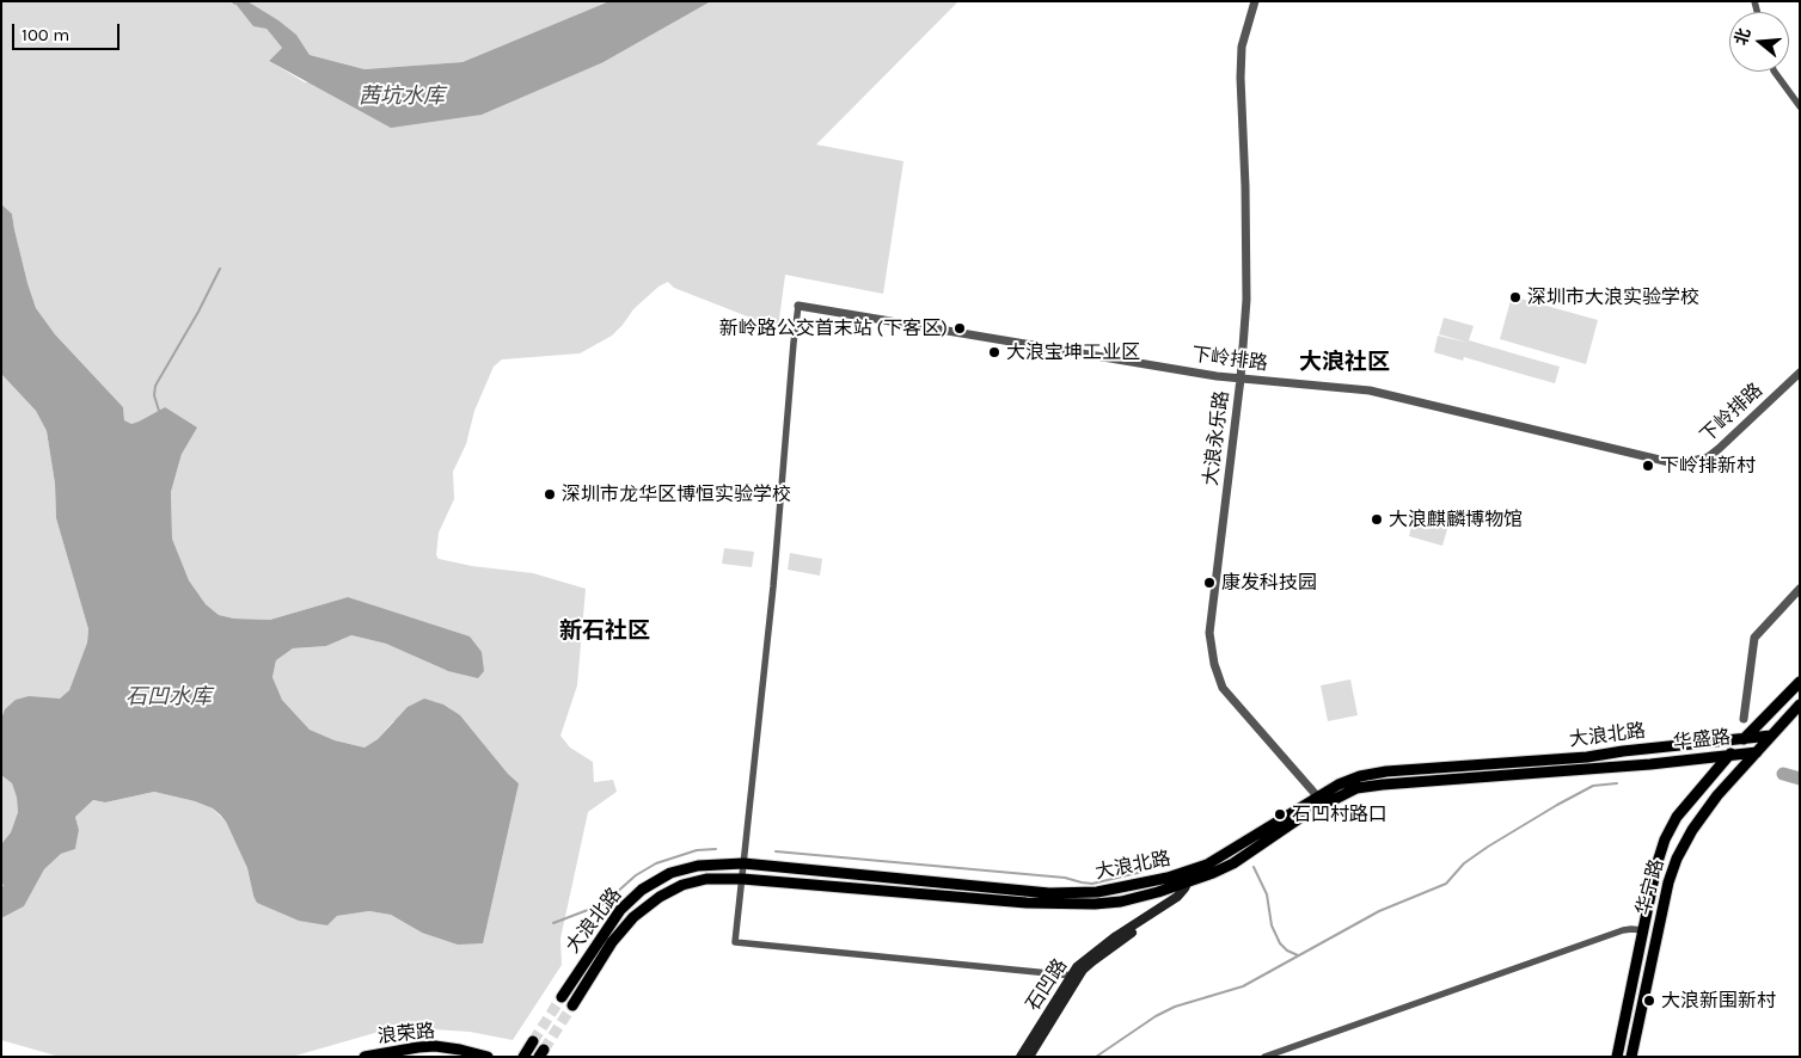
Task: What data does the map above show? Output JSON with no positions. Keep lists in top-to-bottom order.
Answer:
{
  "streets": {
    "main road": [
      "大浪北路",
      "华盛路",
      "华宁路",
      "石凹路",
      "浪荣路"
    ],
    "street": ["下岭排路", "大浪永乐路"]
  },
  "crossings": [
    ["下岭排路", "大浪永乐路"],
    ["大浪永乐路", "大浪北路"],
    ["大浪北路", "华盛路"],
    ["大浪北路", "石凹路"],
    ["华盛路", "华宁路"]
  ],
  "districts": ["大浪社区", "新石社区"],
  "water": ["茜坑水库", "石凹水库"],
  "places": [
    "深圳市大浪实验学校",
    "新岭路公交首末站 (下客区)",
    "大浪宝坤工业区",
    "下岭排新村",
    "深圳市龙华区博恒实验学校",
    "大浪麒麟博物馆",
    "康发科技园",
    "石凹村路口",
    "大浪新围新村"
  ],
  "scale_bar": "100 m",
  "north": "left"
}
